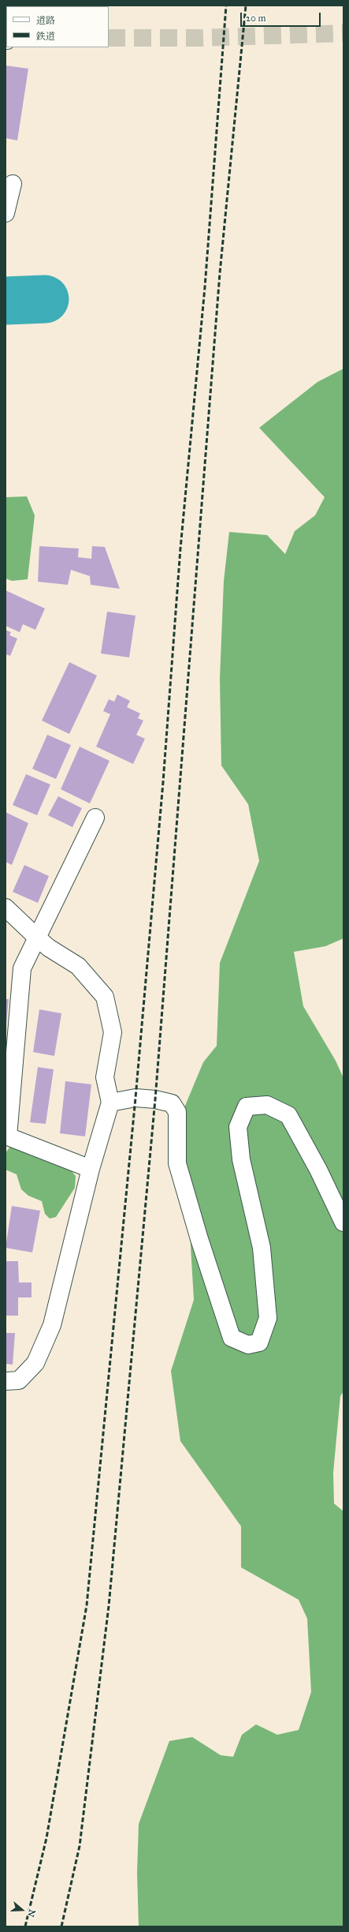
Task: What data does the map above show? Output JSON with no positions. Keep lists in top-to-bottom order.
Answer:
{
  "legend": ["道路", "鉄道"],
  "scale_bar": "20 m",
  "north": "right"
}
